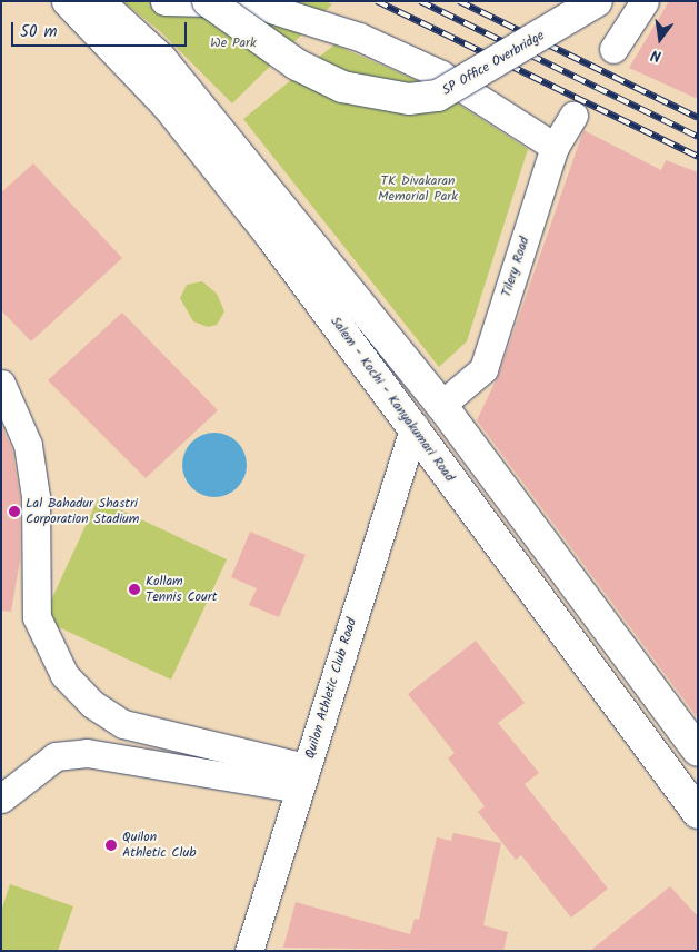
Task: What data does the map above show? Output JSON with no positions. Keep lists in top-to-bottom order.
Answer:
{
  "streets": {
    "main road": ["SP Office Overbridge", "Salem - Kochi - Kanyakumari Road"],
    "street": ["Tilery Road", "Quilon Athletic Club Road"]
  },
  "crossings": [
    ["Salem - Kochi - Kanyakumari Road", "Quilon Athletic Club Road"]
  ],
  "parks": ["We Park", "TK Divakaran Memorial Park"],
  "places": ["Lal Bahadur Shastri Corporation Stadium", "Kollam Tennis Court", "Quilon Athletic Club"],
  "scale_bar": "50 m",
  "north": "bottom"
}
